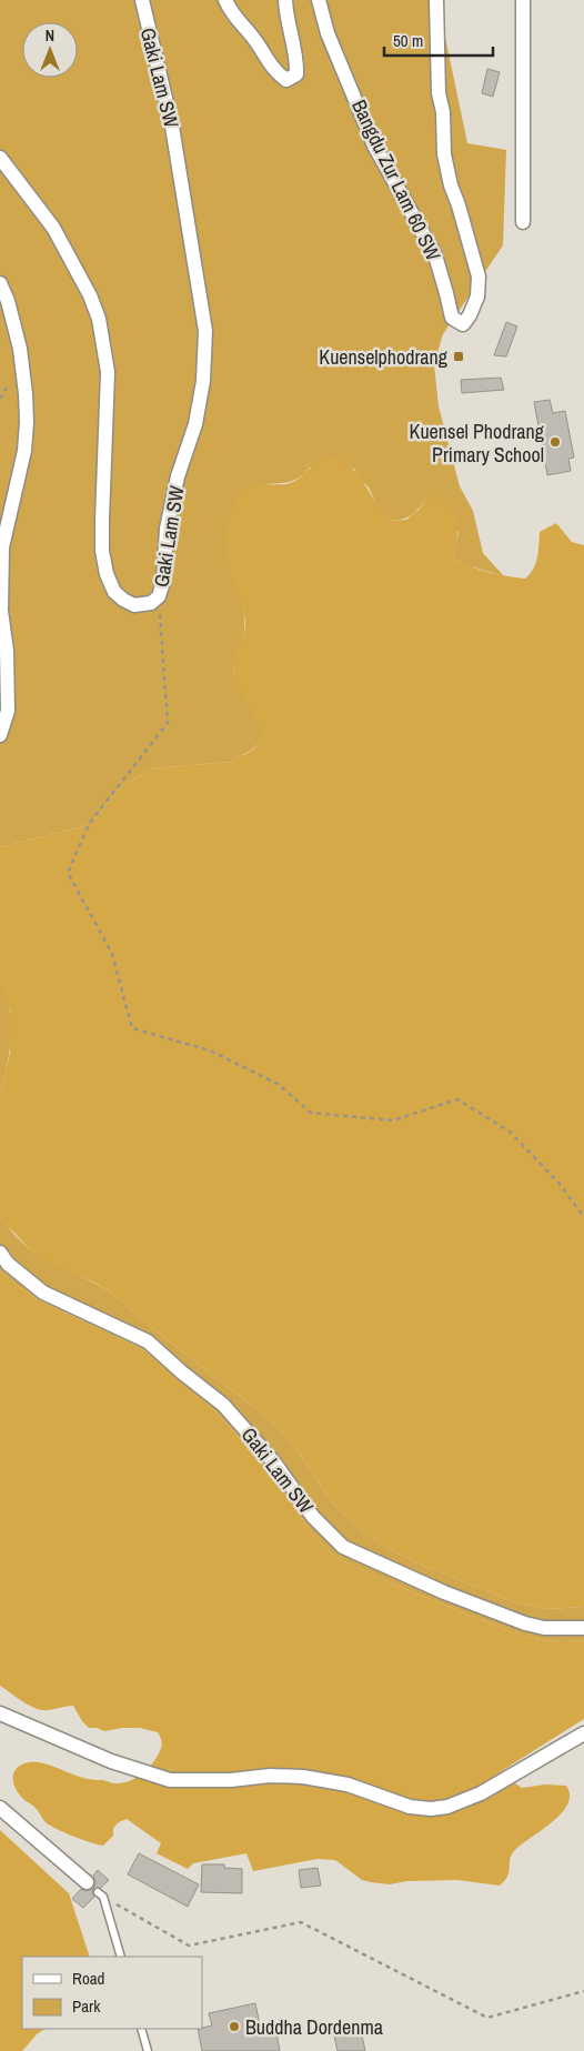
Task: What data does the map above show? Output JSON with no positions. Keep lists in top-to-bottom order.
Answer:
{
  "streets": {
    "street": ["Gaki Lam SW", "Bangdu Zur Lam 60 SW"]
  },
  "places": {
    "transit": ["Kuenselphodrang"],
    "other": ["Kuensel Phodrang Primary School", "Buddha Dordenma"]
  },
  "legend": ["Road", "Park"],
  "scale_bar": "50 m",
  "north": "top"
}
